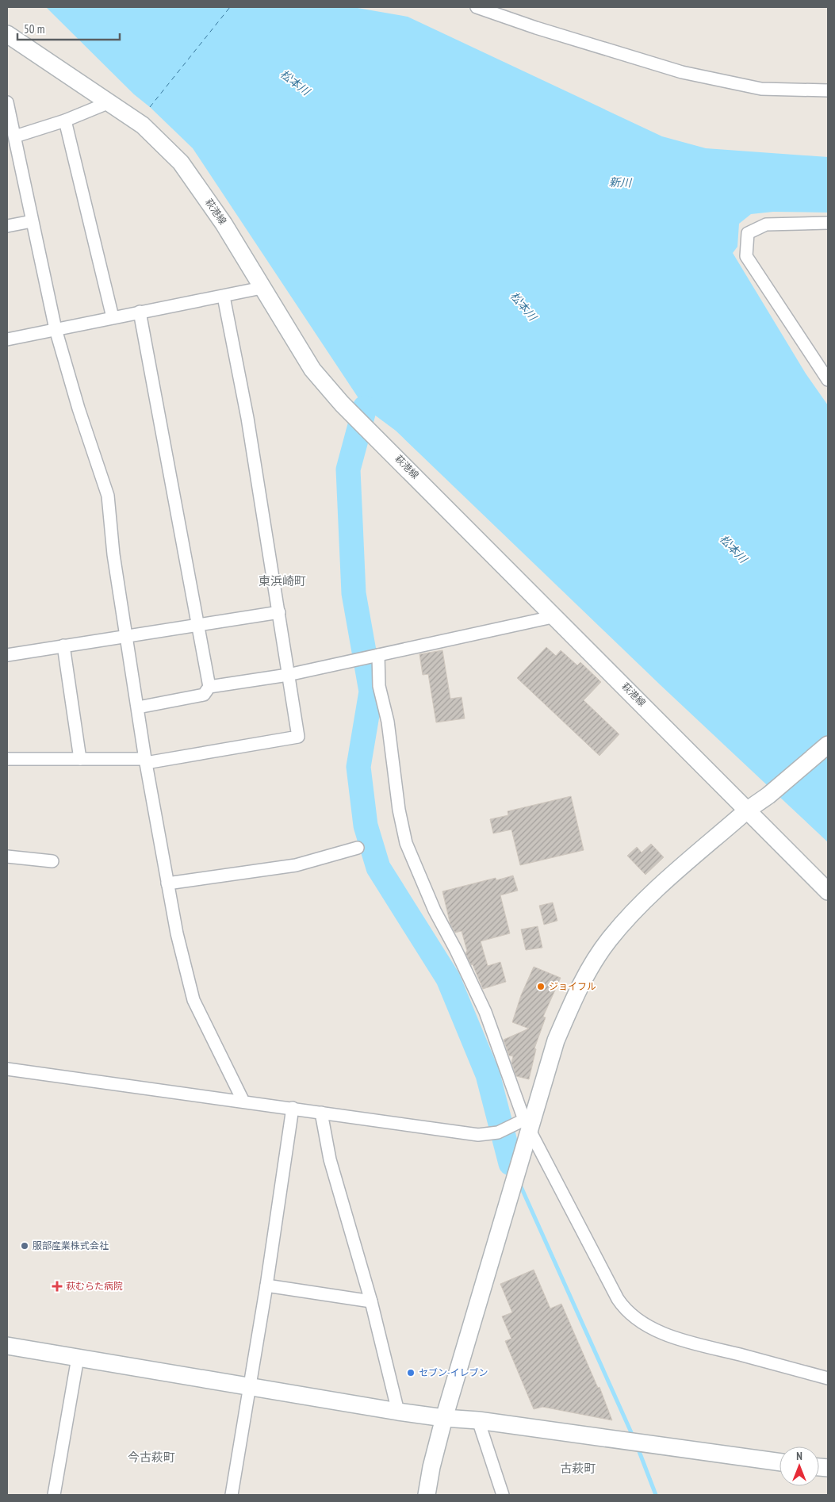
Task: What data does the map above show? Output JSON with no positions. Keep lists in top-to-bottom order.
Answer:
{
  "streets": {
    "street": ["萩港線"]
  },
  "districts": ["東浜崎町", "今古萩町", "古萩町"],
  "water": ["松本川", "新川"],
  "places": {
    "other": ["ジョイフル", "服部産業株式会社", "セブン-イレブン"],
    "health": ["萩むらた病院"]
  },
  "scale_bar": "50 m",
  "north": "top"
}
